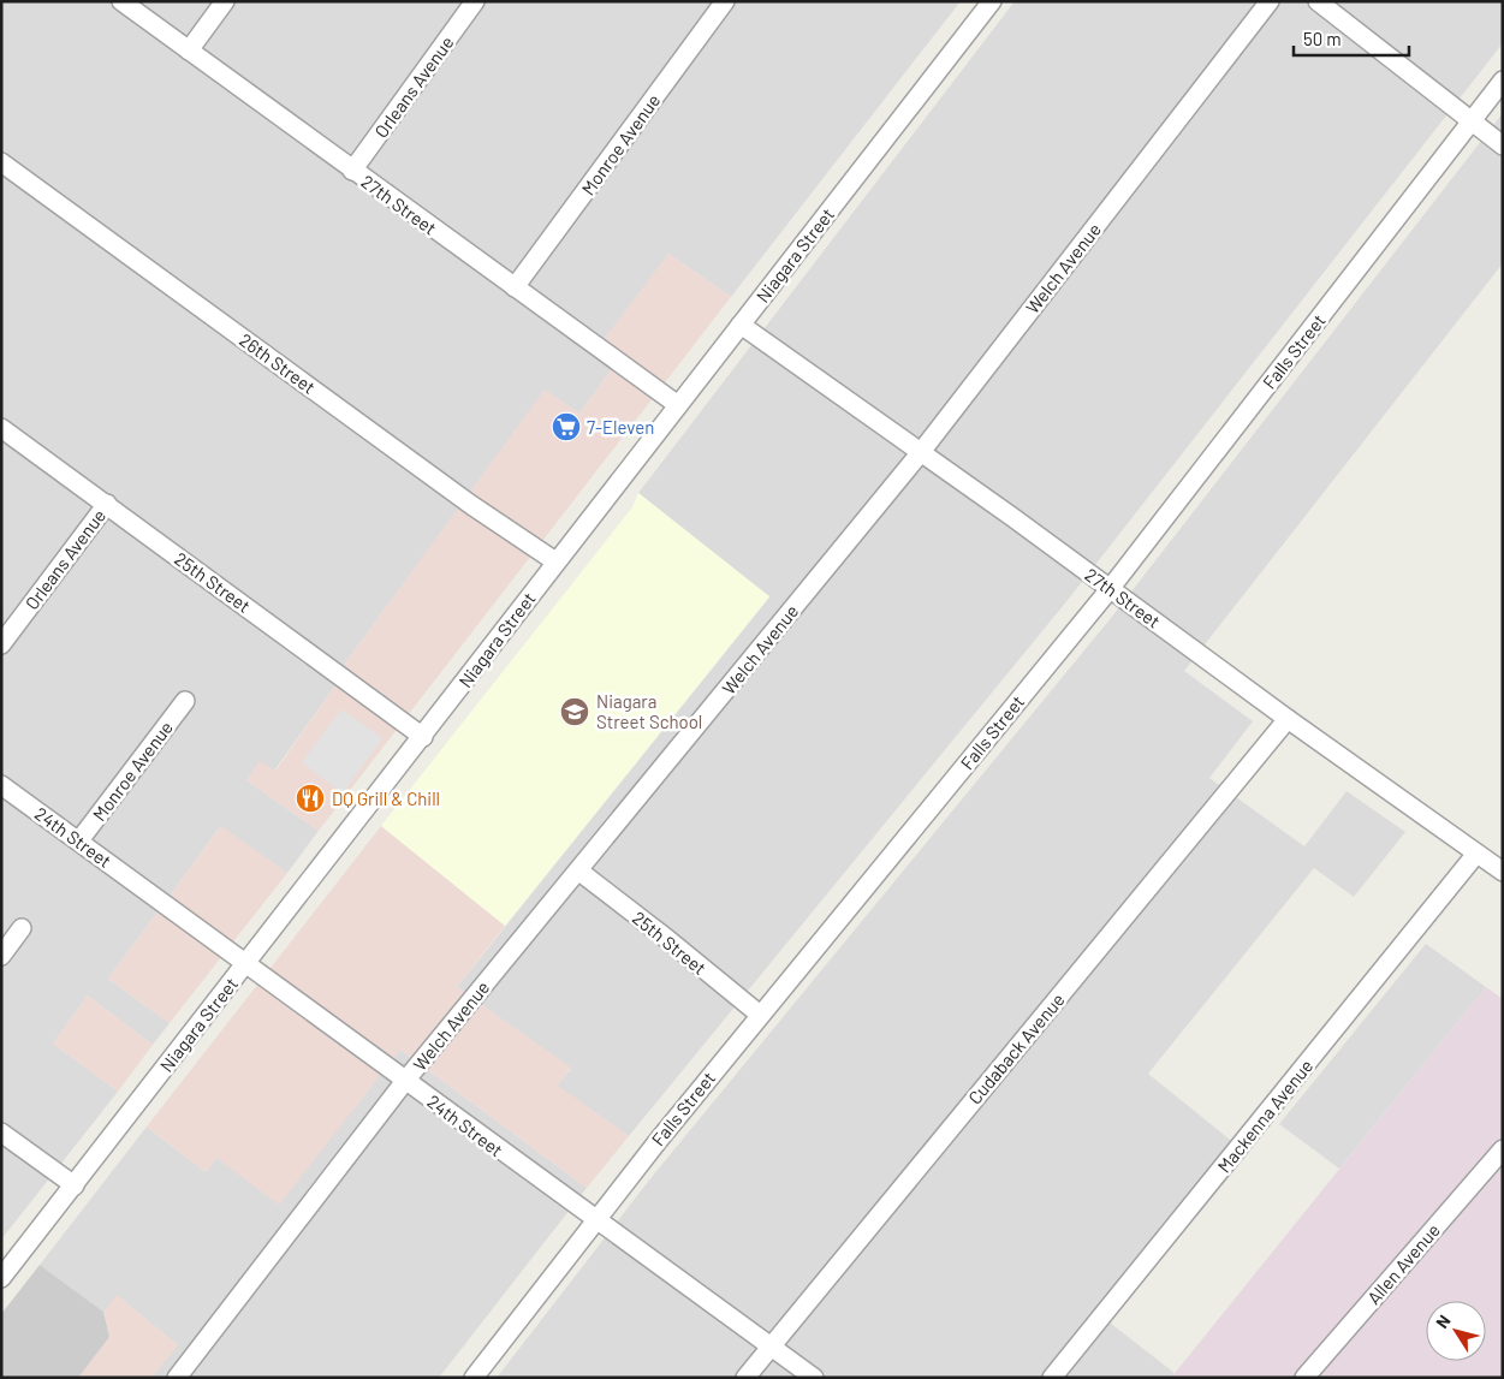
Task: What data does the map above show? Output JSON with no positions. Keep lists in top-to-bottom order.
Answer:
{
  "streets": {
    "street": [
      "Orleans Avenue",
      "Monroe Avenue",
      "27th Street",
      "Niagara Street",
      "Welch Avenue",
      "Falls Street",
      "26th Street",
      "25th Street",
      "24th Street",
      "Cudaback Avenue",
      "Mackenna Avenue",
      "Allen Avenue"
    ]
  },
  "crossings": [
    ["Orleans Avenue", "27th Street"],
    ["Orleans Avenue", "25th Street"],
    ["Monroe Avenue", "27th Street"],
    ["Monroe Avenue", "24th Street"],
    ["27th Street", "Niagara Street"],
    ["27th Street", "Welch Avenue"],
    ["27th Street", "Falls Street"],
    ["27th Street", "Cudaback Avenue"],
    ["27th Street", "Mackenna Avenue"],
    ["Niagara Street", "26th Street"],
    ["Niagara Street", "25th Street"],
    ["Niagara Street", "24th Street"],
    ["Welch Avenue", "25th Street"],
    ["Welch Avenue", "24th Street"],
    ["Falls Street", "25th Street"],
    ["Falls Street", "24th Street"],
    ["24th Street", "Cudaback Avenue"]
  ],
  "places": {
    "supermarket": ["7-Eleven"],
    "school or university": ["Niagara Street School"],
    "restaurant": ["DQ Grill & Chill"]
  },
  "scale_bar": "50 m",
  "north": "top left"
}
